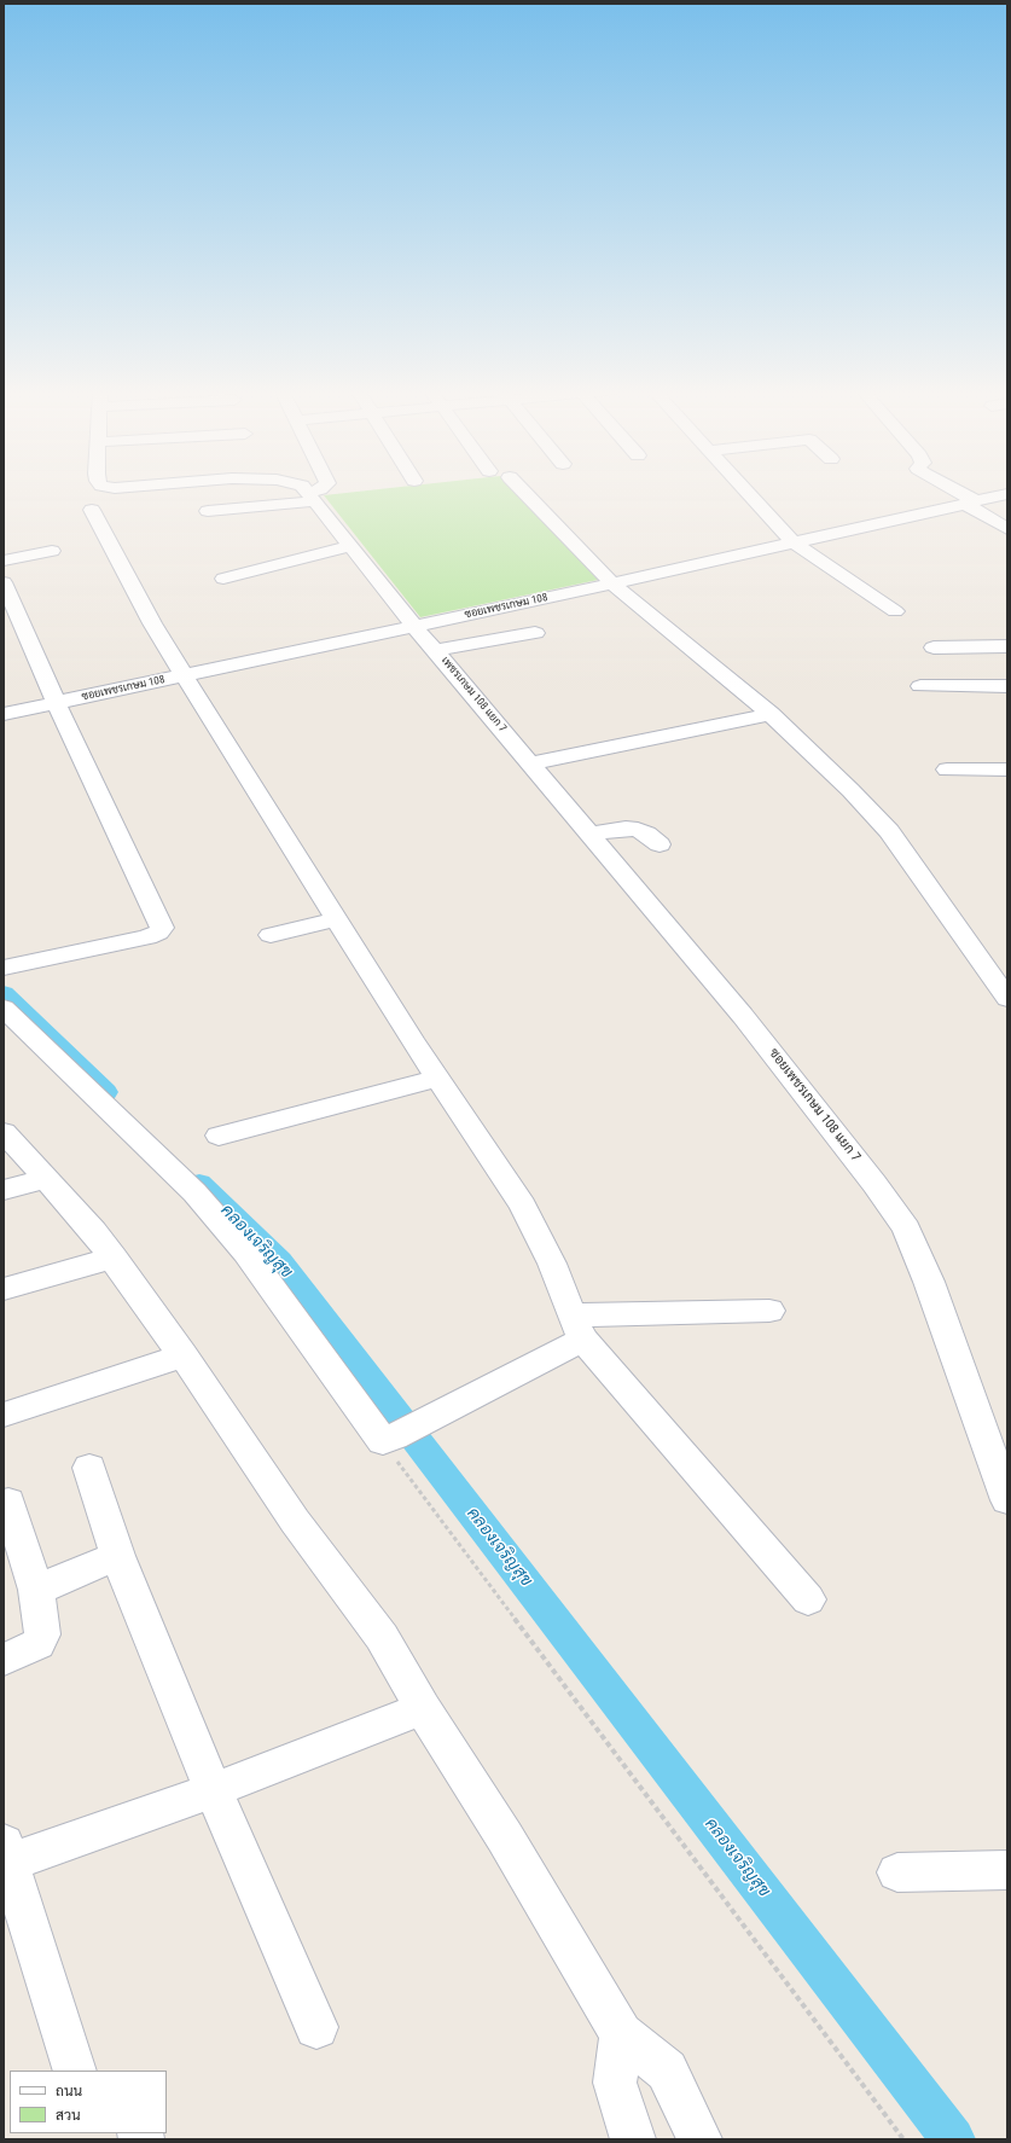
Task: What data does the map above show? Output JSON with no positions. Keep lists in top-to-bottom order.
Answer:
{
  "streets": {
    "street": ["ซอยเพชรเกษม 108", "เพชรเกษม 108 แยก 7", "ซอยเพชรเกษม 108 แยก 7"]
  },
  "crossings": [
    ["ซอยเพชรเกษม 108", "เพชรเกษม 108 แยก 7"],
    ["เพชรเกษม 108 แยก 7", "ซอยเพชรเกษม 108 แยก 7"]
  ],
  "water": ["คลองเจริญสุข"],
  "legend": ["ถนน", "สวน"]
}
